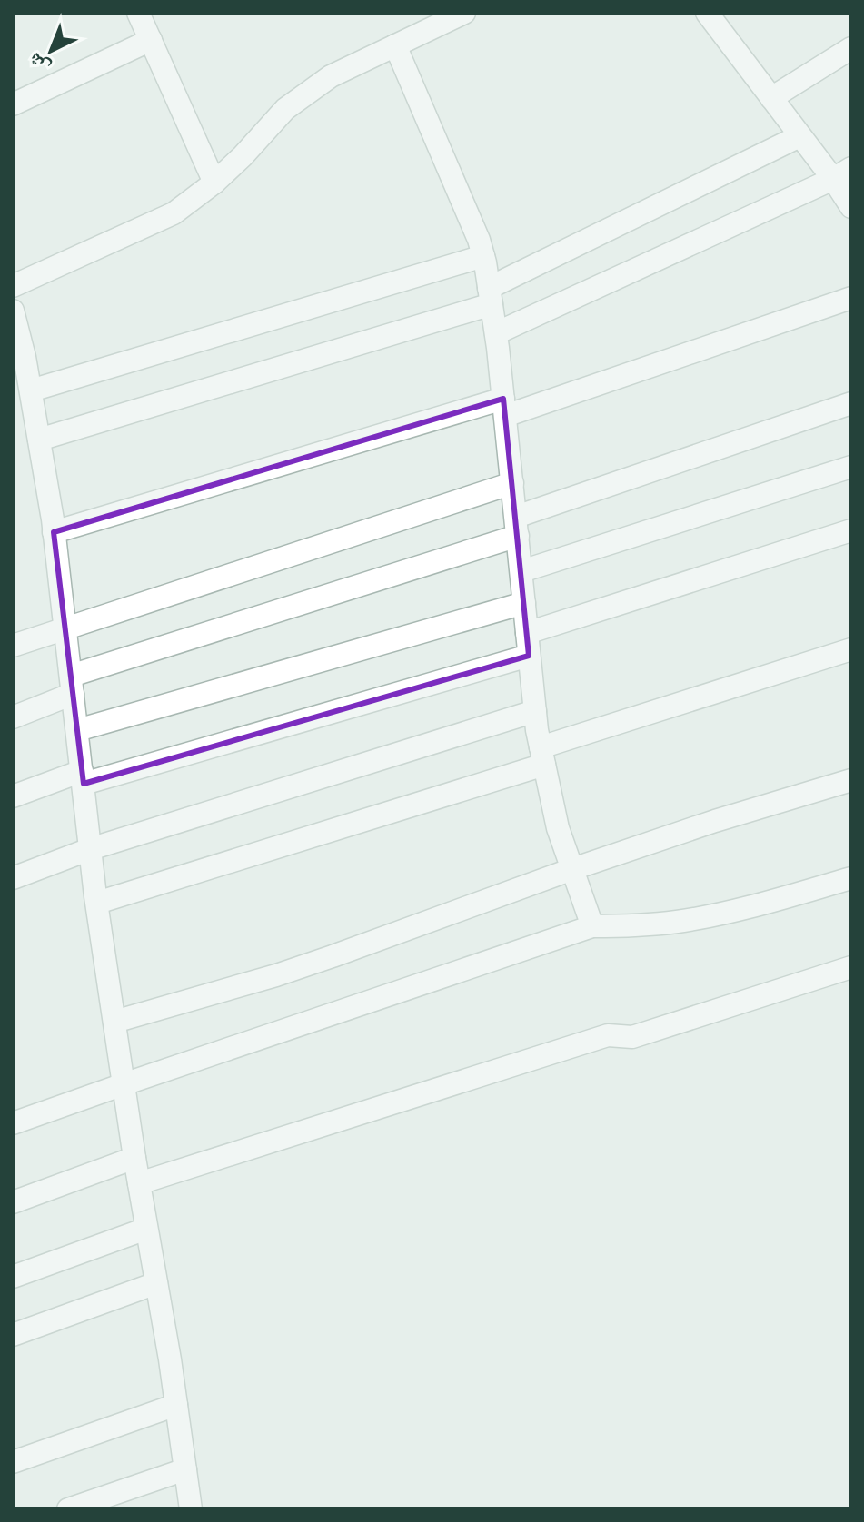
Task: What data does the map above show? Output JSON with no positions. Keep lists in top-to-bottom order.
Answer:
{
  "north": "bottom left"
}
